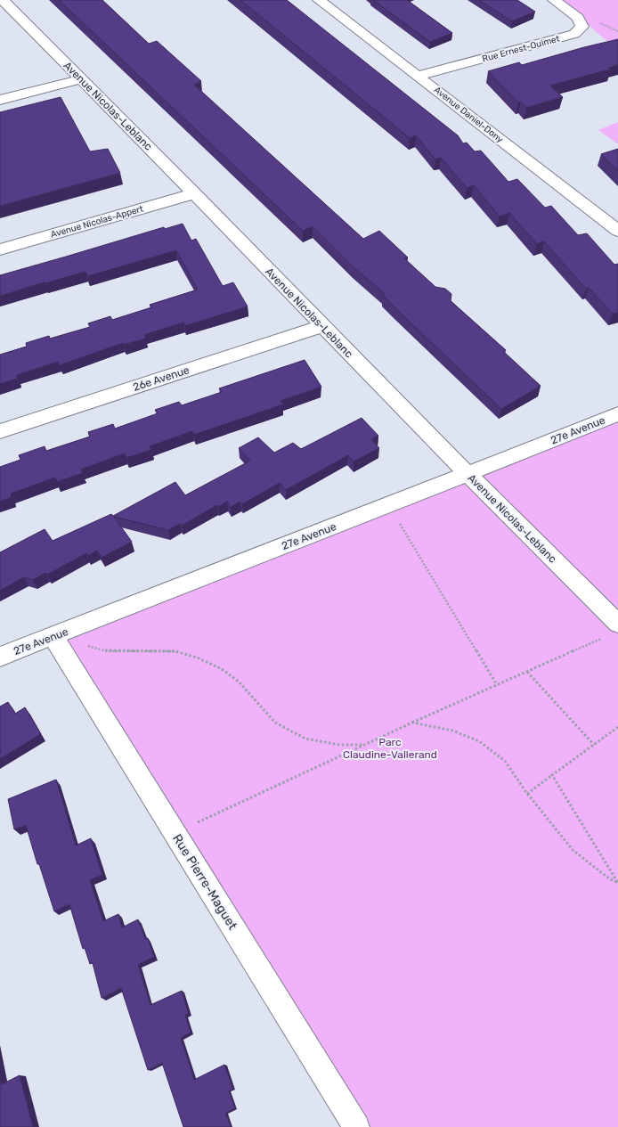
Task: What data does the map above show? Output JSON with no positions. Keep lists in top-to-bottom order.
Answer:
{
  "streets": {
    "street": [
      "Rue Ernest-Ouimet",
      "Avenue Nicolas-Leblanc",
      "Avenue Daniel-Dony",
      "Avenue Nicolas-Appert",
      "26e Avenue",
      "27e Avenue",
      "Rue Pierre-Maguet"
    ]
  },
  "crossings": [
    ["Rue Ernest-Ouimet", "Avenue Daniel-Dony"],
    ["Avenue Nicolas-Leblanc", "Avenue Nicolas-Appert"],
    ["Avenue Nicolas-Leblanc", "26e Avenue"],
    ["Avenue Nicolas-Leblanc", "27e Avenue"],
    ["27e Avenue", "Rue Pierre-Maguet"]
  ],
  "parks": ["Parc Claudine-Vallerand"]
}
